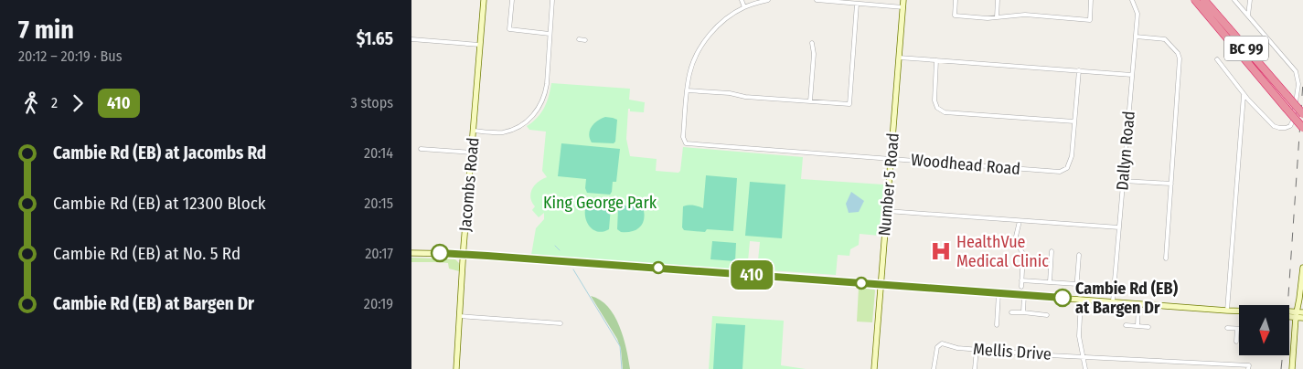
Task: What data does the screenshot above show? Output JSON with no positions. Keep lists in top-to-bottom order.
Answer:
{
  "streets": {
    "highway": ["BC 99"],
    "main road": ["Jacombs Road", "Number 5 Road"],
    "street": ["Dallyn Road", "Woodhead Road", "Mellis Drive"]
  },
  "crossings": [
    ["Woodhead Road", "Number 5 Road"]
  ],
  "parks": ["King George Park"],
  "places": {
    "hospital": ["HealthVue Medical Clinic"],
    "other": ["Cambie Rd (EB) at Bargen Dr"]
  },
  "lines": ["bus line 410"],
  "north": "bottom",
  "page": {
    "heading": ["7 min", "20:12 – 20:19 · Bus", "$1.65"],
    "on_map": "410",
    "legs": ["2", "410", "3 stops"],
    "list": [
      {
        "name": "Cambie Rd (EB) at Jacombs Rd",
        "value": "20:14"
      },
      {
        "name": "Cambie Rd (EB) at 12300 Block",
        "value": "20:15"
      },
      {
        "name": "Cambie Rd (EB) at No. 5 Rd",
        "value": "20:17"
      },
      {
        "name": "Cambie Rd (EB) at Bargen Dr",
        "value": "20:19"
      }
    ]
  }
}
